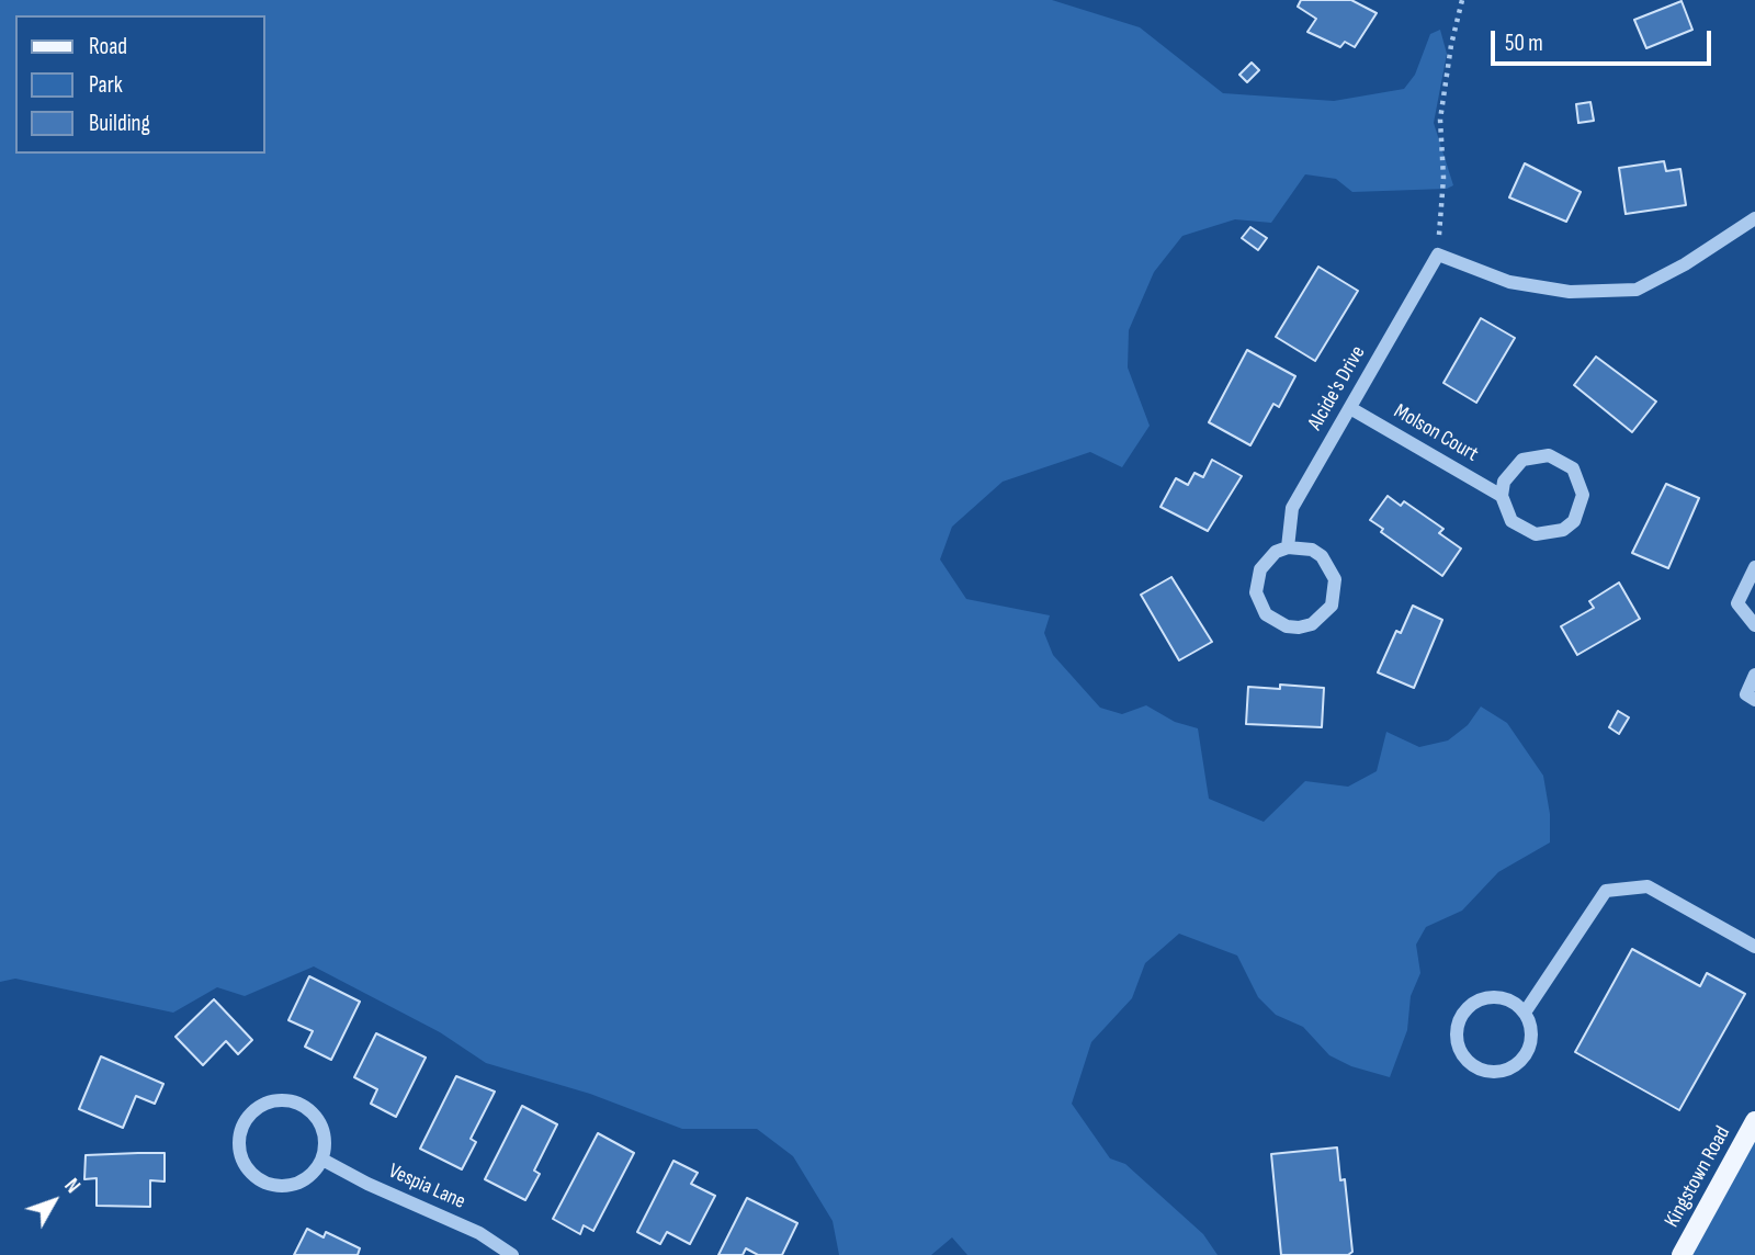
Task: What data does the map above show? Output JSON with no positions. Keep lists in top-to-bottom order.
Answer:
{
  "streets": {
    "main road": ["Kingstown Road"],
    "street": ["Alcide's Drive", "Molson Court", "Vespia Lane"]
  },
  "crossings": [
    ["Alcide's Drive", "Molson Court"]
  ],
  "legend": ["Road", "Park", "Building"],
  "scale_bar": "50 m",
  "north": "top right"
}
